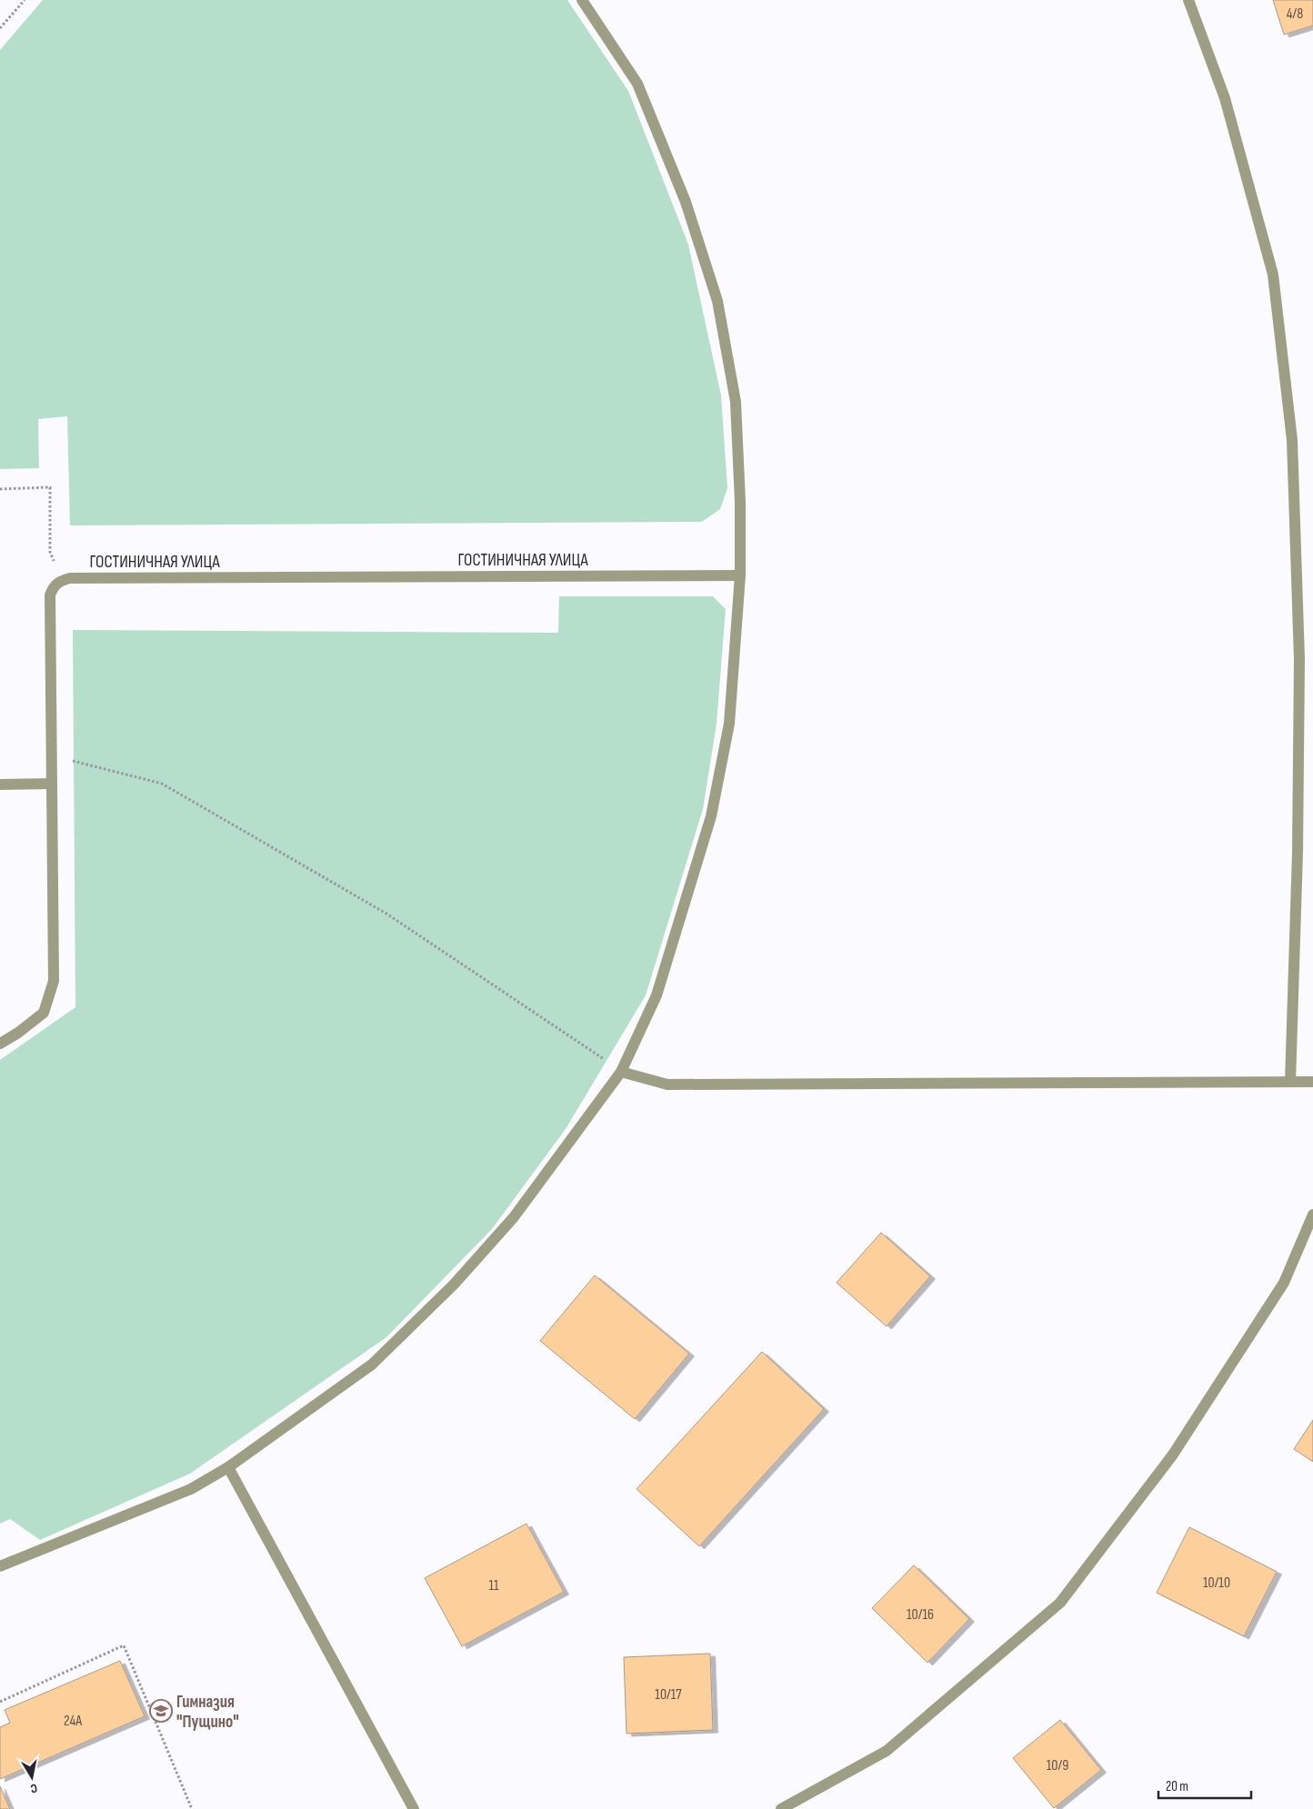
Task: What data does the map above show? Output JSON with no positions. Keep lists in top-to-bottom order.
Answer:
{
  "streets": {
    "street": ["ГОСТИНИЧНАЯ УЛИЦА"]
  },
  "places": {
    "school or university": ["Гимназия \"Пущино\""]
  },
  "house_numbers": [
    "4/8",
    "10/10",
    "11",
    "10/16",
    "10/17",
    "24А",
    "10/9"
  ],
  "scale_bar": "20 m",
  "north": "bottom"
}
